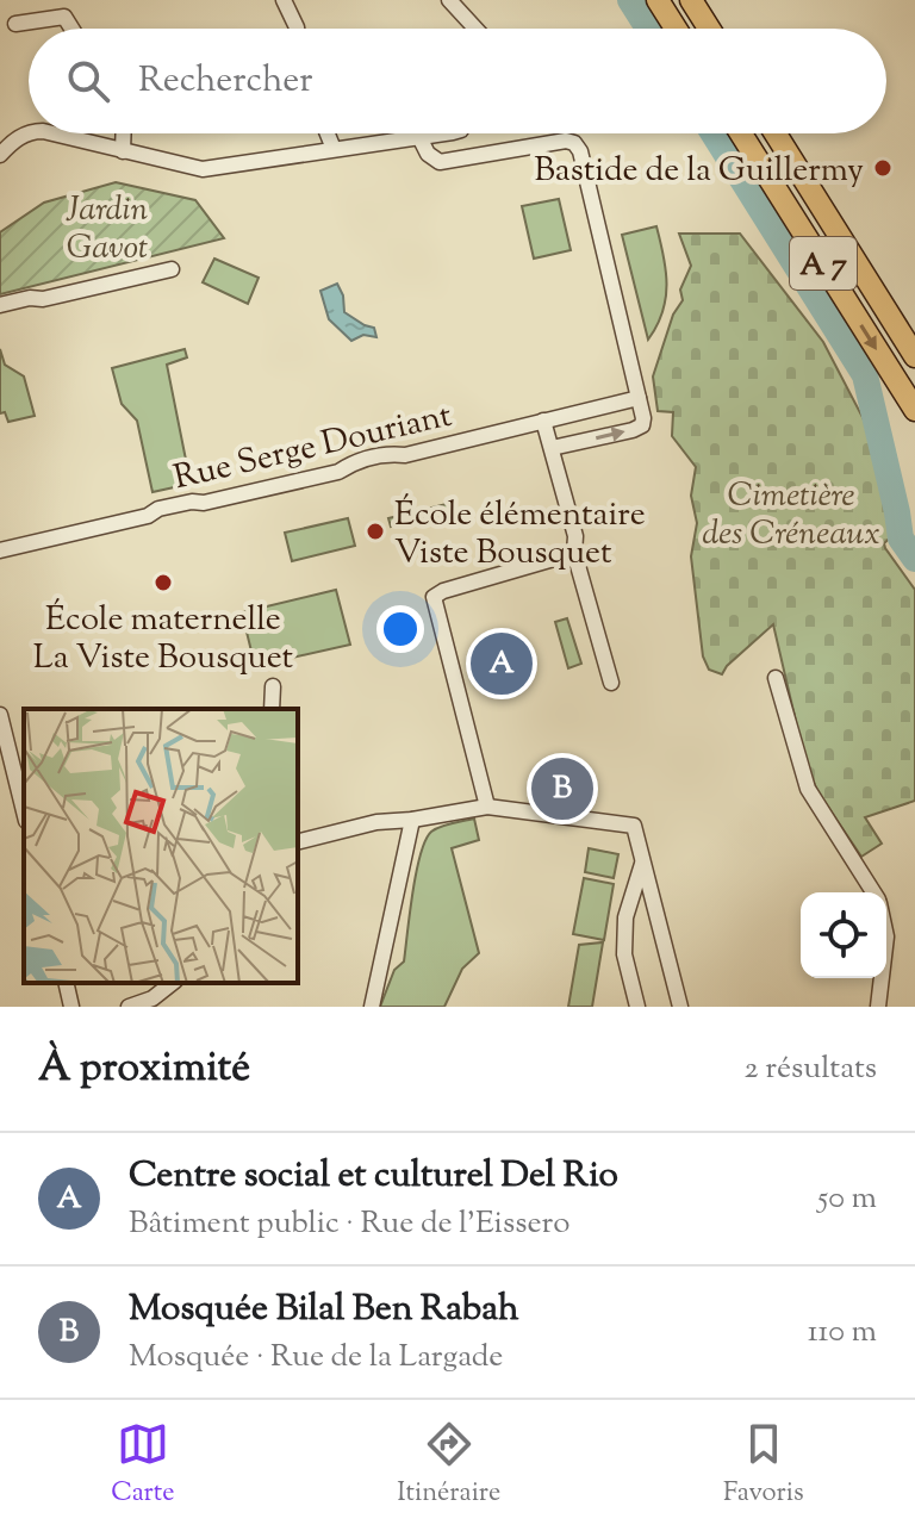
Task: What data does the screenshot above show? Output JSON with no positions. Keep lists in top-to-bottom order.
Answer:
{
  "streets": {
    "highway": ["A 7"],
    "street": ["Rue Serge Douriant"]
  },
  "parks": ["Jardin Gavot", "Cimetière des Créneaux"],
  "places": ["Bastide de la Guillermy", "École élémentaire Viste Bousquet", "École maternelle La Viste Bousquet"],
  "page": {
    "search": "Rechercher",
    "pins": ["A", "B"],
    "heading": ["À proximité", "2 résultats"],
    "list": [
      {
        "mark": "A",
        "name": "Centre social et culturel Del Rio",
        "note": "Bâtiment public · Rue de l'Eissero",
        "value": "50 m"
      },
      {
        "mark": "B",
        "name": "Mosquée Bilal Ben Rabah",
        "note": "Mosquée · Rue de la Largade",
        "value": "110 m"
      }
    ],
    "nav": ["Carte", "Itinéraire", "Favoris"]
  }
}
